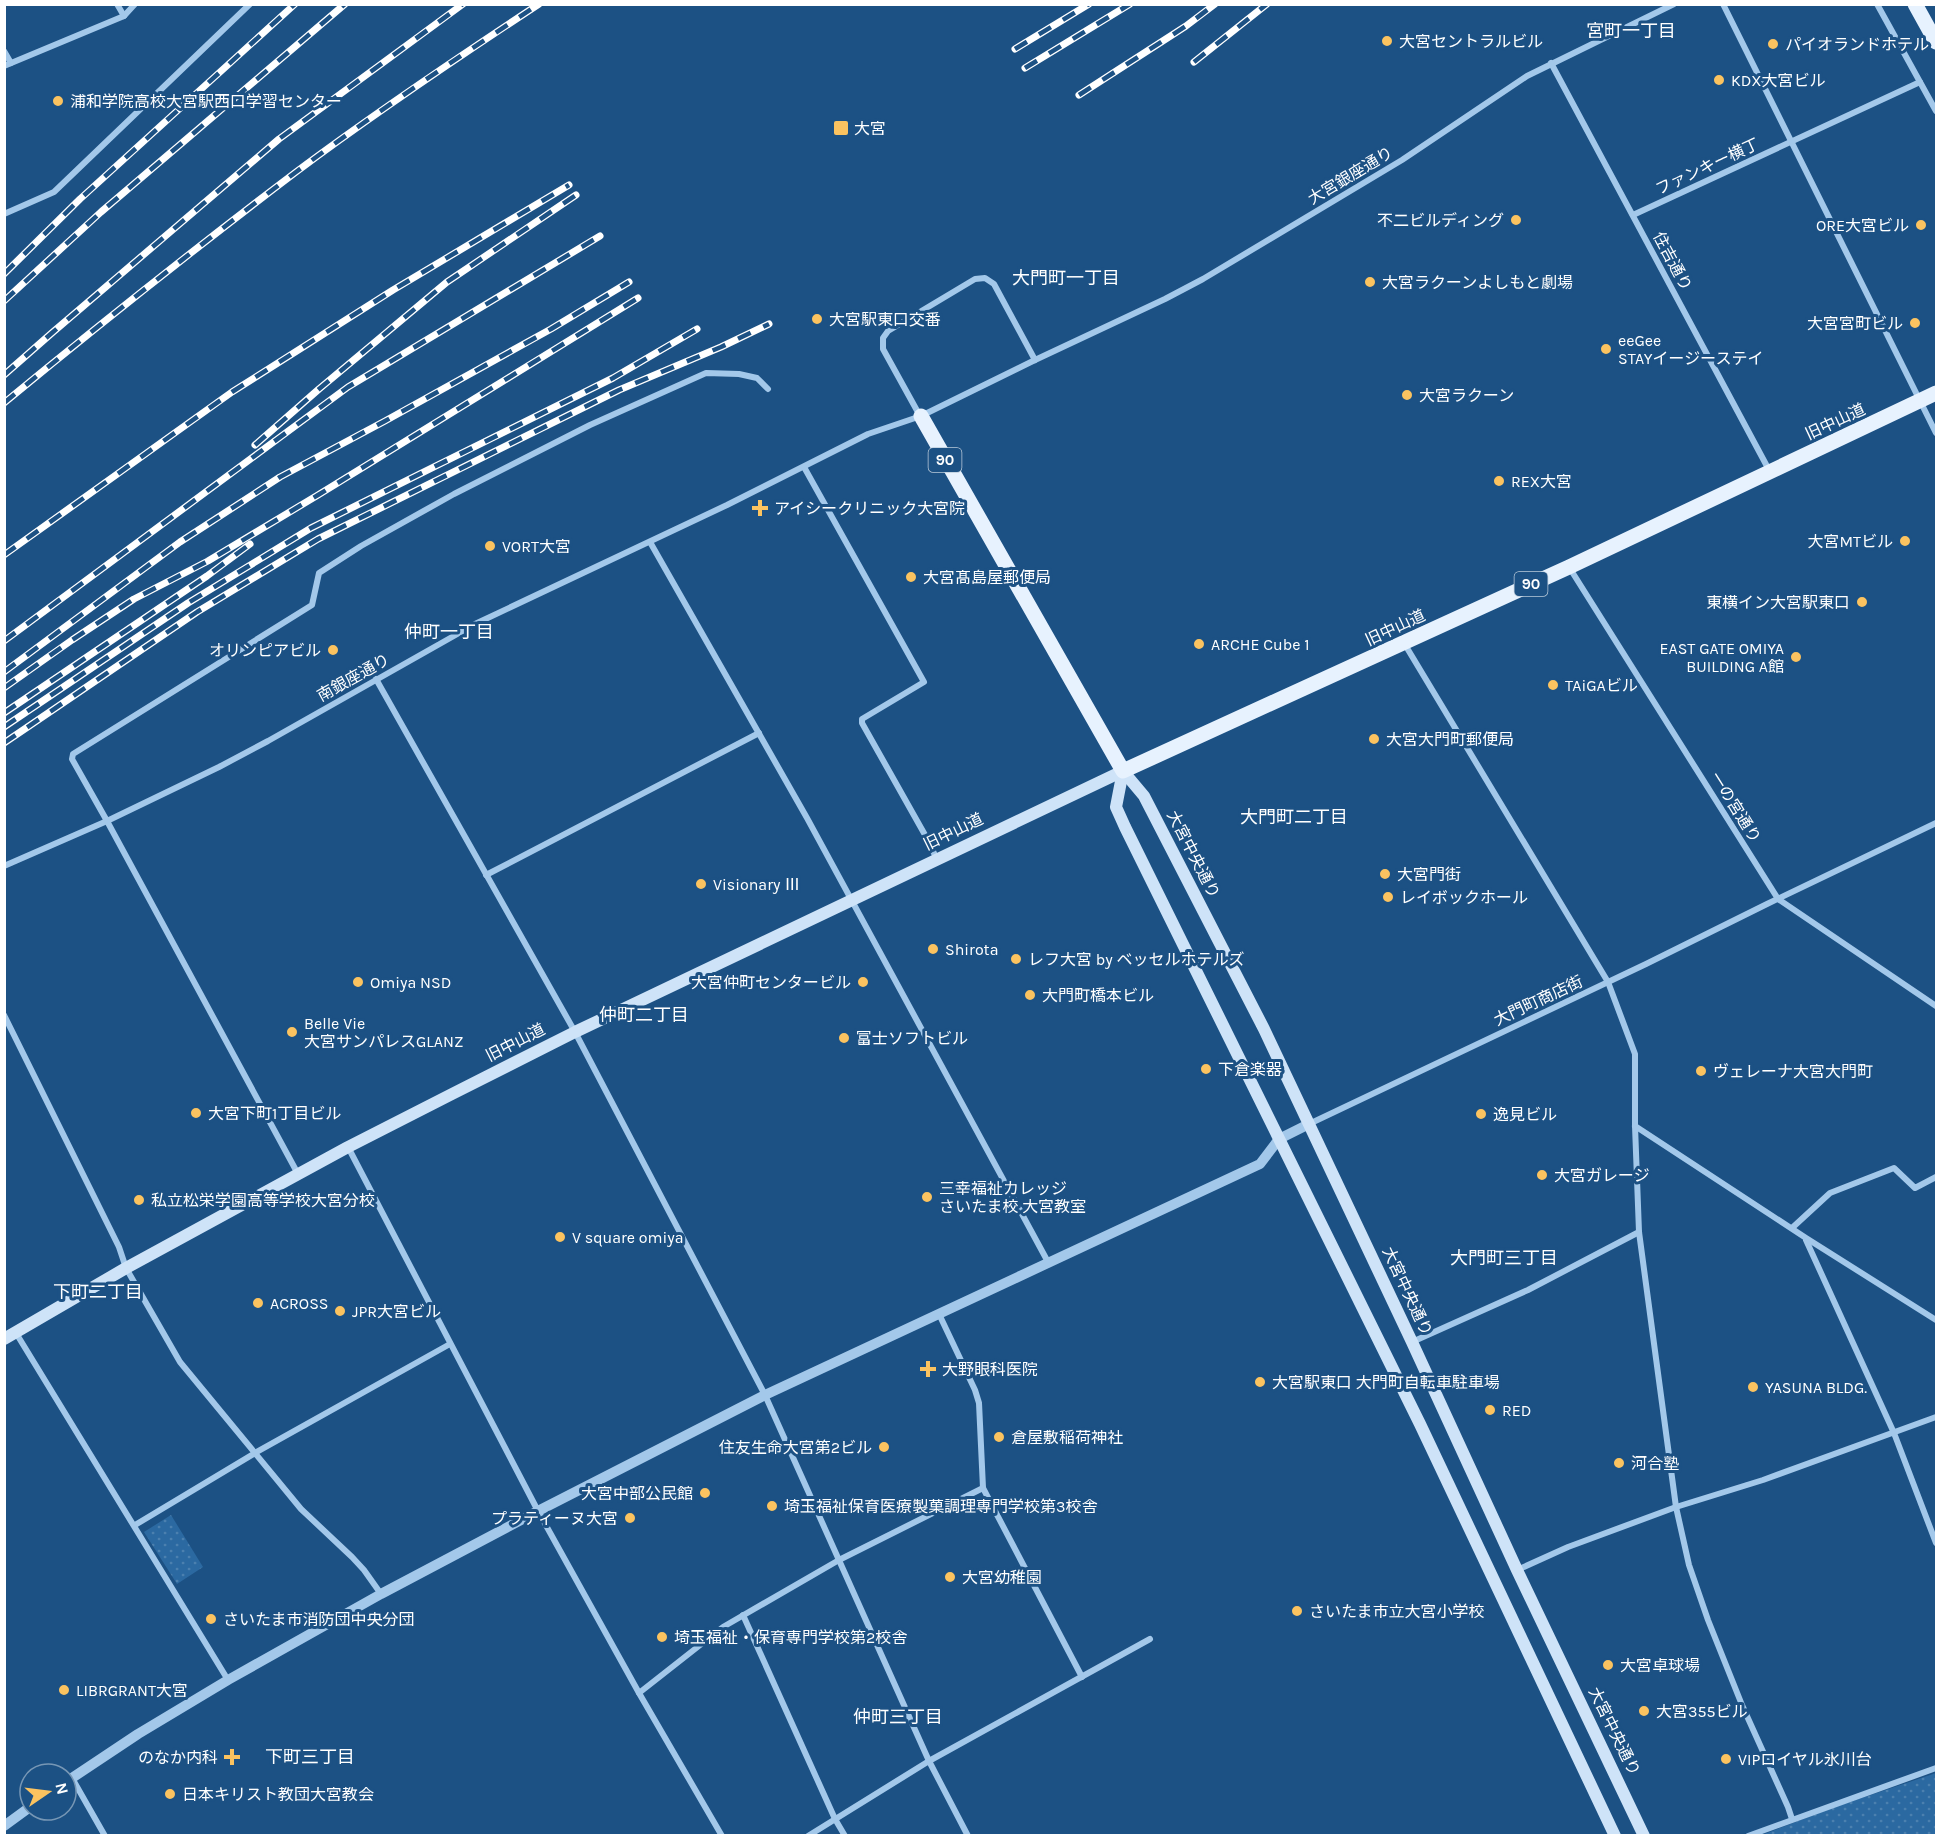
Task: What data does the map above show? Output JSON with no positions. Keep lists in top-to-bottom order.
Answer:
{
  "streets": {
    "main road": ["旧中山道", "90", "大宮中央通り"],
    "street": [
      "ファンキー横丁",
      "大宮銀座通り",
      "住吉通り",
      "南銀座通り",
      "一の宮通り",
      "大門町商店街"
    ]
  },
  "crossings": [
    ["ファンキー横丁", "住吉通り"],
    ["大宮銀座通り", "住吉通り"],
    ["大宮銀座通り", "南銀座通り"],
    ["大宮銀座通り", "大宮中央通り"],
    ["住吉通り", "旧中山道"],
    ["旧中山道", "一の宮通り"],
    ["旧中山道", "大宮中央通り"],
    ["南銀座通り", "大宮中央通り"],
    ["一の宮通り", "大門町商店街"],
    ["大宮中央通り", "大門町商店街"]
  ],
  "districts": [
    "宮町一丁目",
    "大門町一丁目",
    "仲町一丁目",
    "大門町二丁目",
    "仲町二丁目",
    "大門町三丁目",
    "下町二丁目",
    "仲町三丁目",
    "下町三丁目"
  ],
  "places": {
    "other": [
      "大宮セントラルビル",
      "パイオランドホテル",
      "KDX大宮ビル",
      "浦和学院高校大宮駅西口学習センター",
      "不二ビルディング",
      "ORE大宮ビル",
      "大宮ラクーンよしもと劇場",
      "大宮駅東口交番",
      "大宮宮町ビル",
      "eeGee STAYイージーステイ",
      "大宮ラクーン",
      "REX大宮",
      "大宮MTビル",
      "VORT大宮",
      "大宮髙島屋郵便局",
      "東横イン大宮駅東口",
      "ARCHE Cube 1",
      "オリンピアビル",
      "EAST GATE OMIYA BUILDING A館",
      "TAiGAビル",
      "大宮大門町郵便局",
      "大宮門街",
      "Visionary Ⅲ",
      "レイボックホール",
      "Shirota",
      "レフ大宮 by ベッセルホテルズ",
      "Omiya NSD",
      "大宮仲町センタービル",
      "大門町橋本ビル",
      "Belle Vie 大宮サンパレスGLANZ",
      "富士ソフトビル",
      "下倉楽器",
      "ヴェレーナ大宮大門町",
      "大宮下町1丁目ビル",
      "逸見ビル",
      "大宮ガレージ",
      "三幸福祉カレッジ さいたま校 大宮教室",
      "私立松栄学園高等学校大宮分校",
      "V square omiya",
      "ACROSS",
      "JPR大宮ビル",
      "大宮駅東口 大門町自転車駐車場",
      "YASUNA BLDG.",
      "RED",
      "倉屋敷稲荷神社",
      "住友生命大宮第2ビル",
      "河合塾",
      "大宮中部公民館",
      "埼玉福祉保育医療製菓調理専門学校第3校舎",
      "プラティーヌ大宮",
      "大宮幼稚園",
      "さいたま市立大宮小学校",
      "さいたま市消防団中央分団",
      "埼玉福祉・保育専門学校第2校舎",
      "大宮卓球場",
      "LIBRGRANT大宮",
      "大宮355ビル",
      "VIPロイヤル氷川台",
      "日本キリスト教団大宮教会"
    ],
    "transit": ["大宮"],
    "health": ["アイシークリニック大宮院", "大野眼科医院", "のなか内科"]
  },
  "north": "right"
}
